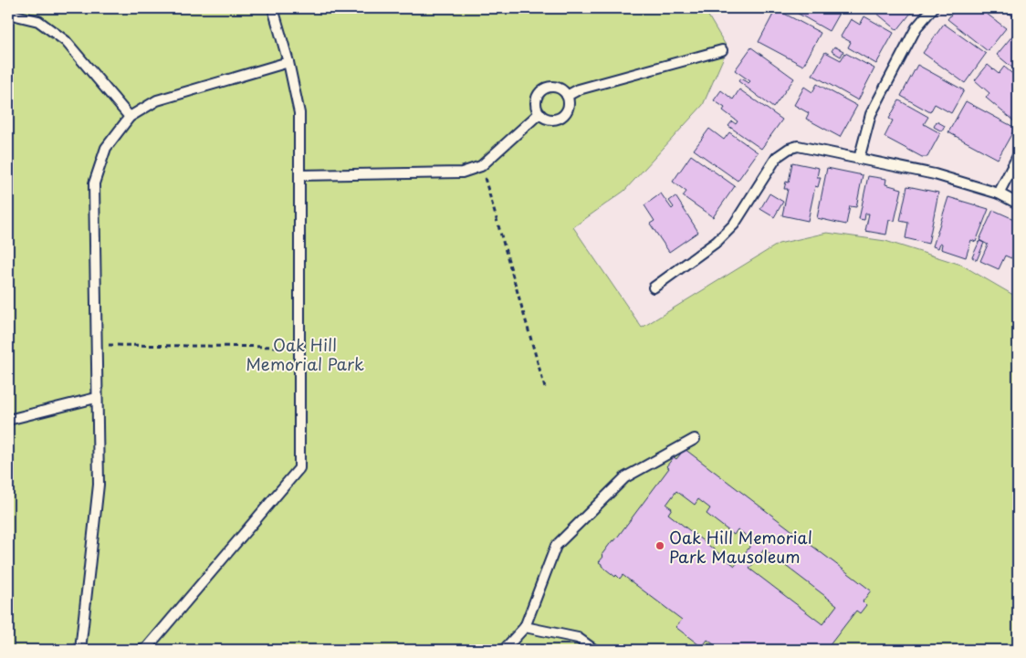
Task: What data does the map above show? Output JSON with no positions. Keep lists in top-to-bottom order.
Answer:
{
  "parks": ["Oak Hill Memorial Park"],
  "places": ["Oak Hill Memorial Park Mausoleum"]
}
